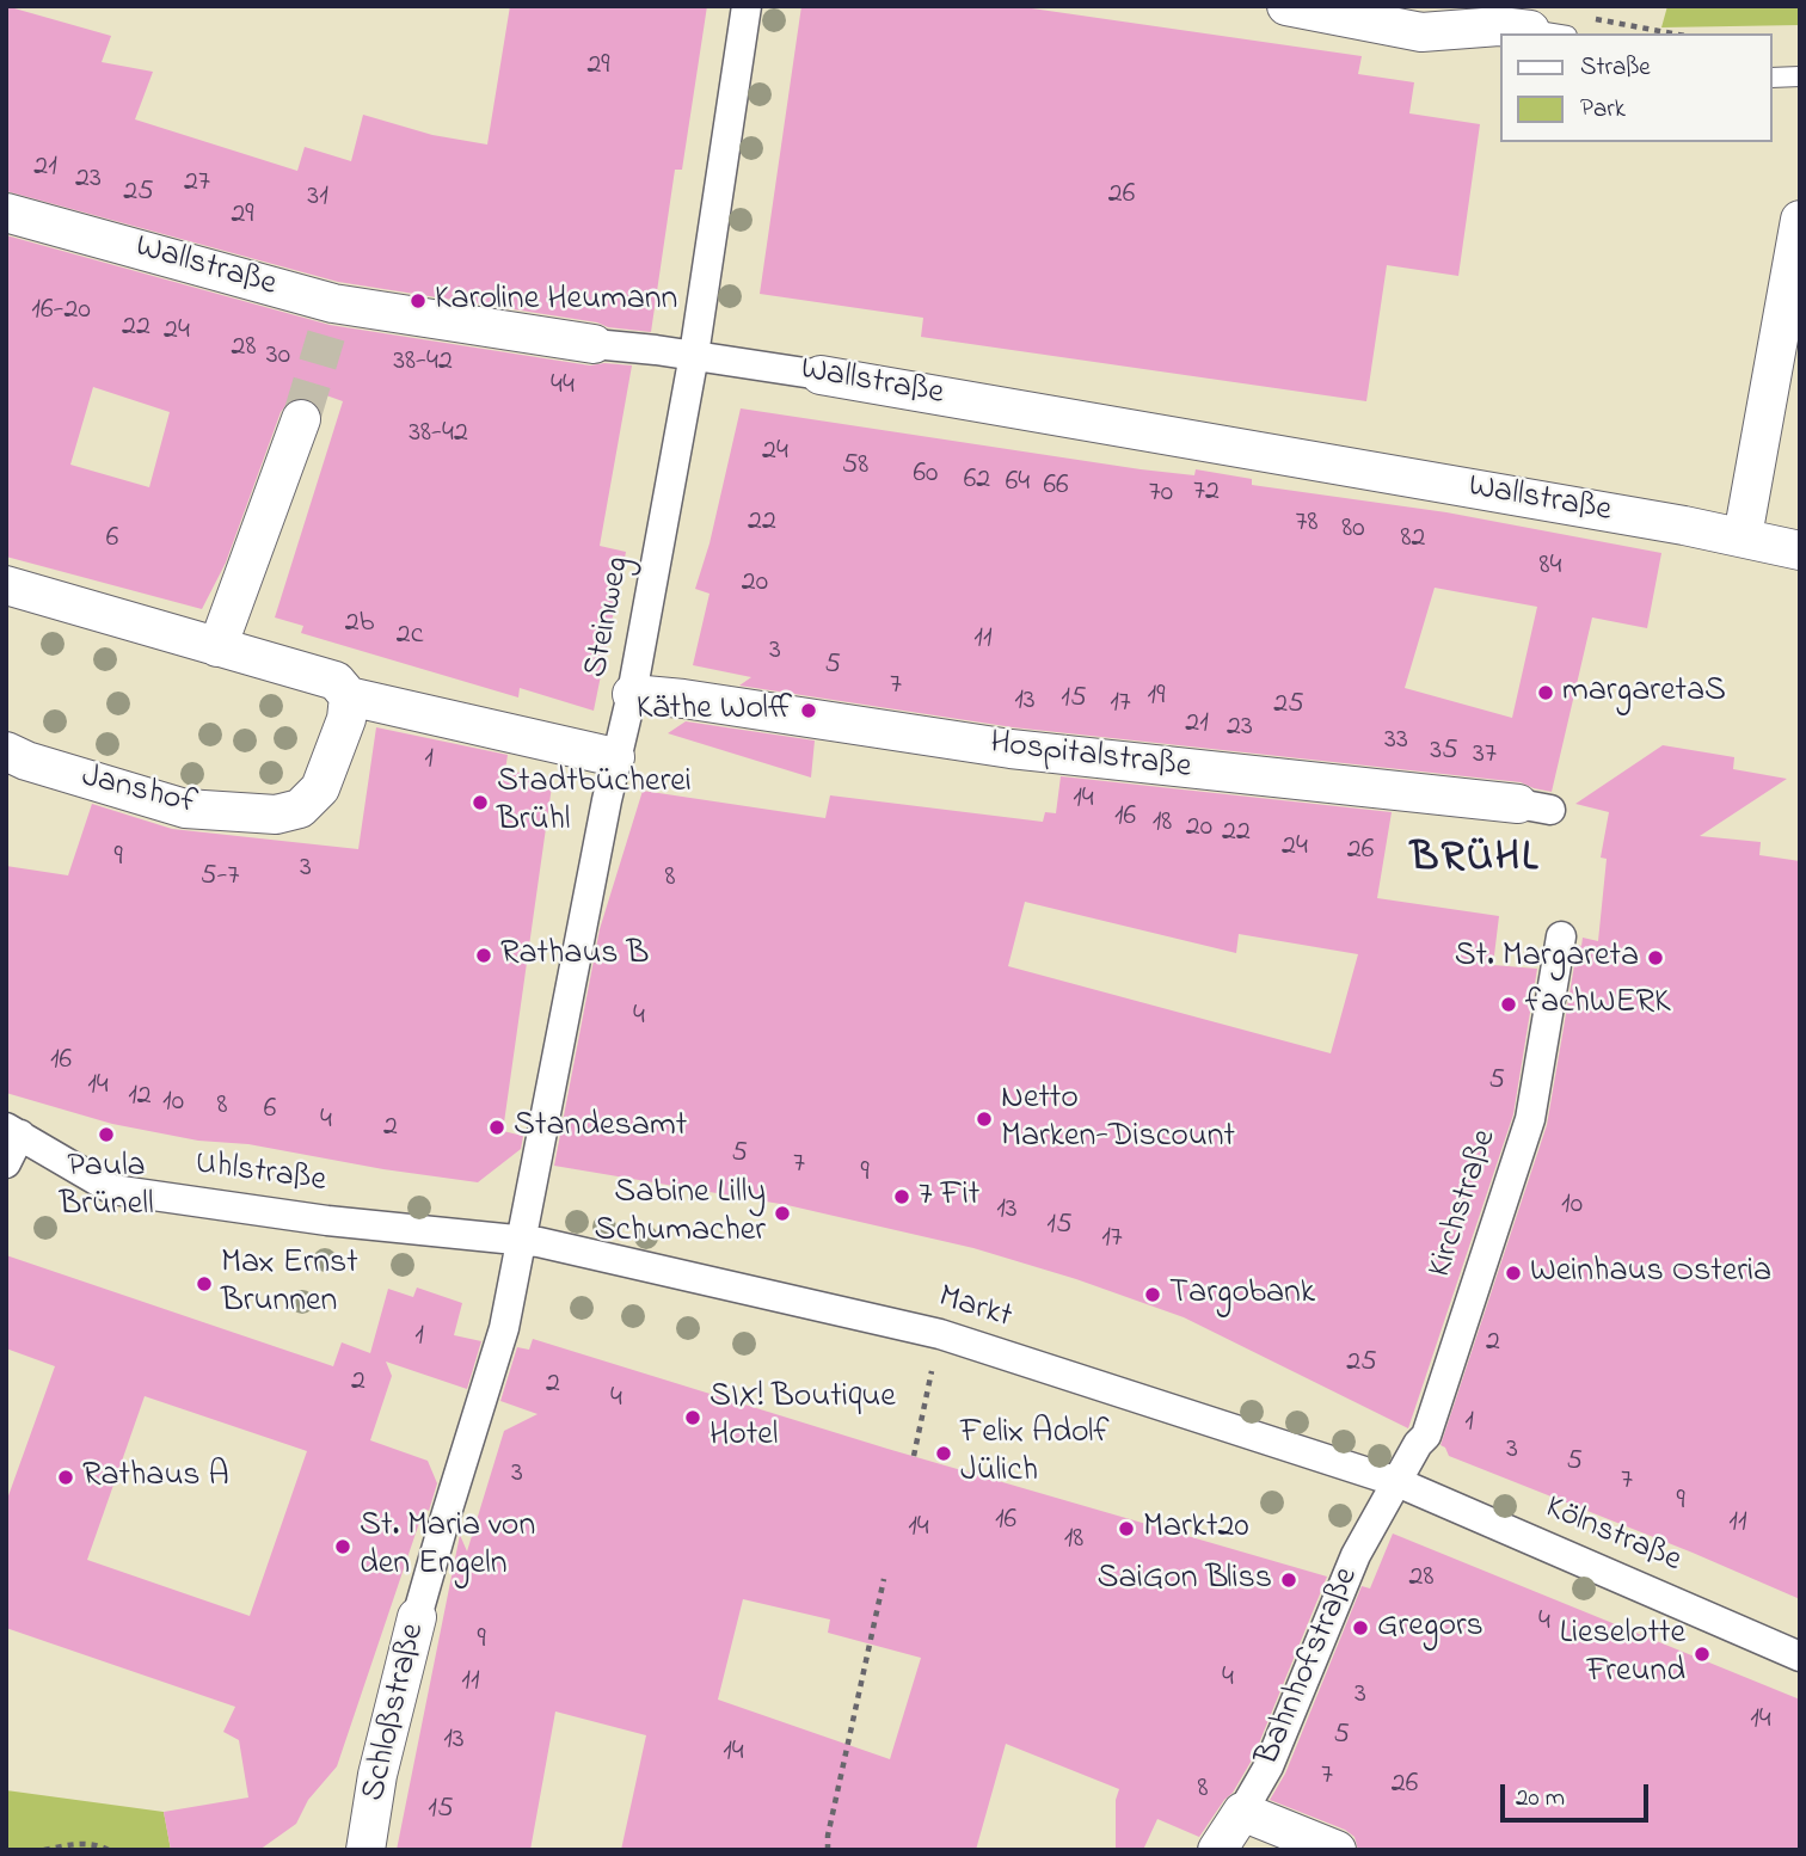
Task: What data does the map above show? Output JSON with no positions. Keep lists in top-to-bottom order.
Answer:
{
  "streets": {
    "street": [
      "Wallstraße",
      "Steinweg",
      "Hospitalstraße",
      "Janshof",
      "Uhlstraße",
      "Kirchstraße",
      "Markt",
      "Kölnstraße",
      "Bahnhofstraße",
      "Schloßstraße"
    ]
  },
  "crossings": [
    ["Wallstraße", "Steinweg"],
    ["Steinweg", "Hospitalstraße"],
    ["Steinweg", "Uhlstraße"],
    ["Steinweg", "Markt"],
    ["Steinweg", "Schloßstraße"],
    ["Uhlstraße", "Markt"],
    ["Uhlstraße", "Schloßstraße"],
    ["Kirchstraße", "Markt"],
    ["Kirchstraße", "Kölnstraße"],
    ["Kirchstraße", "Bahnhofstraße"],
    ["Markt", "Kölnstraße"],
    ["Markt", "Bahnhofstraße"],
    ["Markt", "Schloßstraße"],
    ["Kölnstraße", "Bahnhofstraße"]
  ],
  "districts": ["BRÜHL"],
  "places": [
    "Karoline Heumann",
    "margaretaS",
    "Käthe Wolff",
    "Stadtbücherei Brühl",
    "Rathaus B",
    "St. Margareta",
    "fachWERK",
    "Netto Marken-Discount",
    "Standesamt",
    "Paula Brünell",
    "7 Fit",
    "Sabine Lilly Schumacher",
    "Weinhaus Osteria",
    "Max Ernst Brunnen",
    "Targobank",
    "SIX! Boutique Hotel",
    "Felix Adolf Jülich",
    "Rathaus A",
    "Markt20",
    "St. Maria von den Engeln",
    "SaiGon Bliss",
    "Gregors",
    "Lieselotte Freund"
  ],
  "house_numbers": [
    "29",
    "21",
    "23",
    "27",
    "25",
    "26",
    "31",
    "29",
    "16-20",
    "22",
    "24",
    "28",
    "30",
    "38-42",
    "44",
    "38-42",
    "24",
    "58",
    "60",
    "62",
    "64",
    "66",
    "72",
    "70",
    "22",
    "78",
    "80",
    "6",
    "82",
    "84",
    "20",
    "2b",
    "2c",
    "11",
    "3",
    "5",
    "7",
    "19",
    "15",
    "13",
    "17",
    "25",
    "21",
    "23",
    "33",
    "35",
    "37",
    "1",
    "14",
    "16",
    "18",
    "20",
    "22",
    "24",
    "26",
    "9",
    "3",
    "5-7",
    "8",
    "4",
    "16",
    "5",
    "14",
    "12",
    "10",
    "8",
    "6",
    "4",
    "2",
    "5",
    "7",
    "9",
    "10",
    "13",
    "15",
    "17",
    "1",
    "2",
    "25",
    "2",
    "2",
    "4",
    "1",
    "3",
    "5",
    "3",
    "7",
    "9",
    "16",
    "11",
    "14",
    "18",
    "28",
    "4",
    "9",
    "4",
    "11",
    "3",
    "14",
    "5",
    "13",
    "14",
    "7",
    "26",
    "8",
    "15"
  ],
  "legend": ["Straße", "Park"],
  "scale_bar": "20 m"
}
